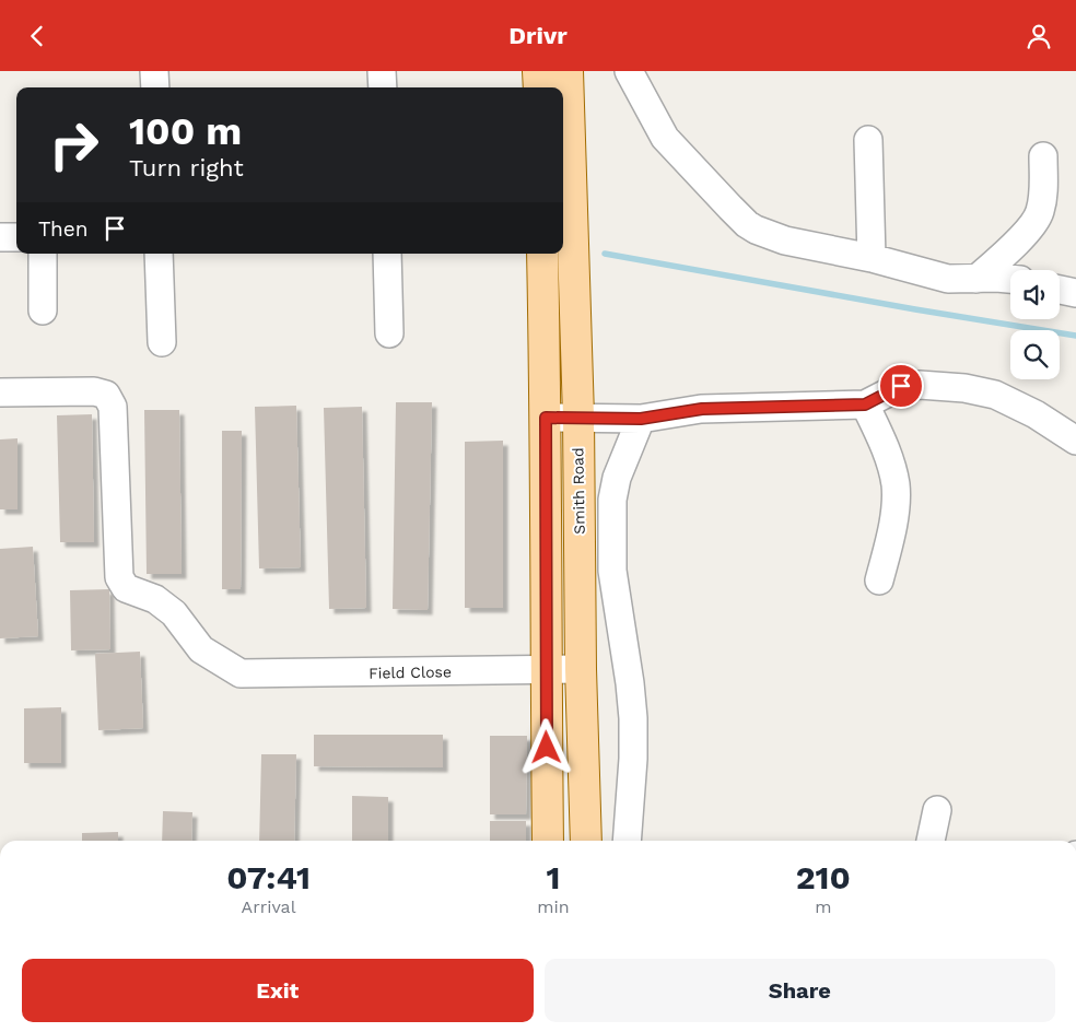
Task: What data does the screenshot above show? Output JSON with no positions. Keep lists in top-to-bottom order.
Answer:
{
  "streets": {
    "main road": ["Smith Road"],
    "street": ["Field Close"]
  },
  "crossings": [
    ["Smith Road", "Field Close"]
  ],
  "page": {
    "header": "Drivr",
    "turn": ["100 m", "Turn right"],
    "then": "Then",
    "eta": [
      "07:41",
      "Arrival",
      "1",
      "min",
      "210",
      "m"
    ],
    "buttons": ["Exit", "Share"]
  }
}
